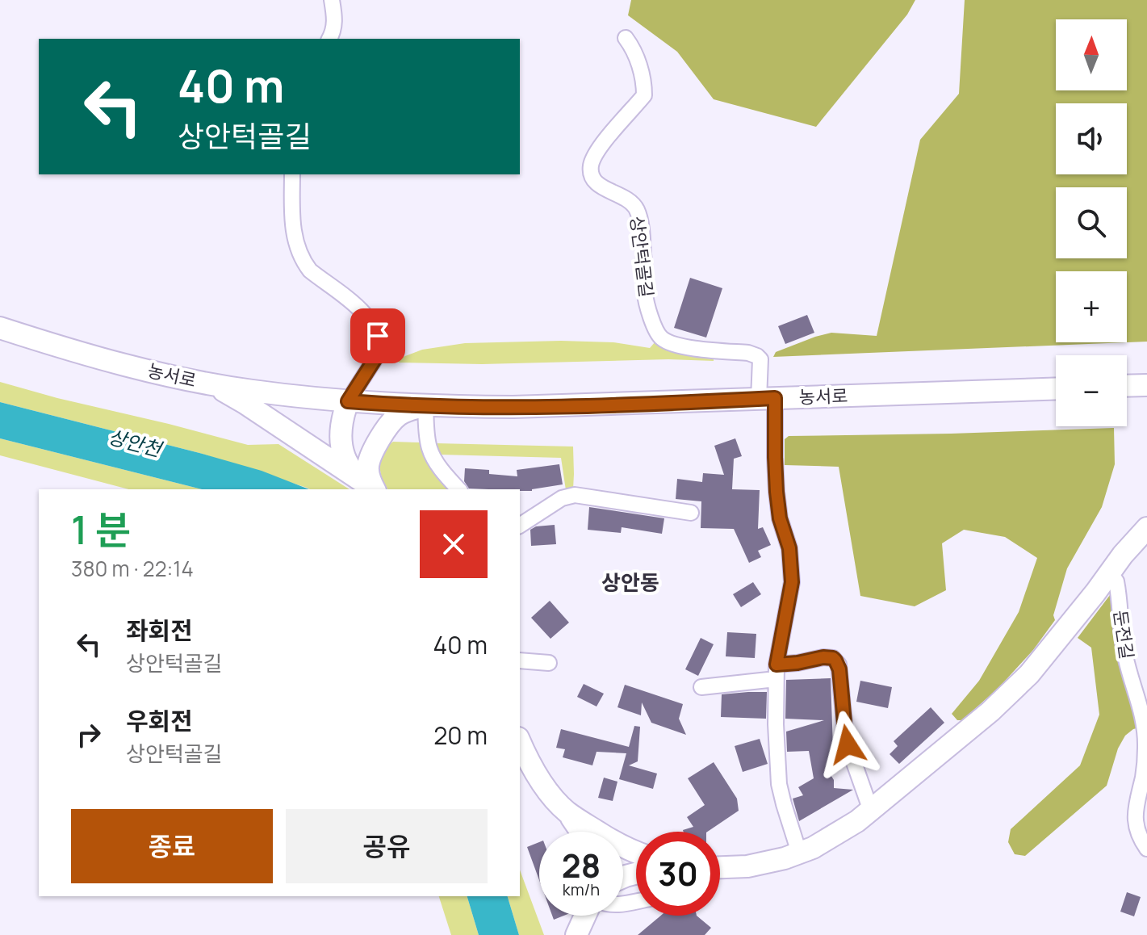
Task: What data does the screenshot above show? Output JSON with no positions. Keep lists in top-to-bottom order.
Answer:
{
  "streets": {
    "street": ["상안턱골길", "농서로", "둔전길"]
  },
  "crossings": [
    ["상안턱골길", "농서로"]
  ],
  "districts": ["상안동"],
  "water": ["상안천"],
  "north": "top",
  "page": {
    "map_buttons": ["+", "−"],
    "turn": ["40 m", "상안턱골길"],
    "heading": ["1 분", "380 m · 22:14"],
    "list": [
      {
        "name": "좌회전",
        "note": "상안턱골길",
        "value": "40 m"
      },
      {
        "name": "우회전",
        "note": "상안턱골길",
        "value": "20 m"
      }
    ],
    "buttons": ["종료", "공유"],
    "speed": "28 km/h",
    "limit": "30"
  }
}
